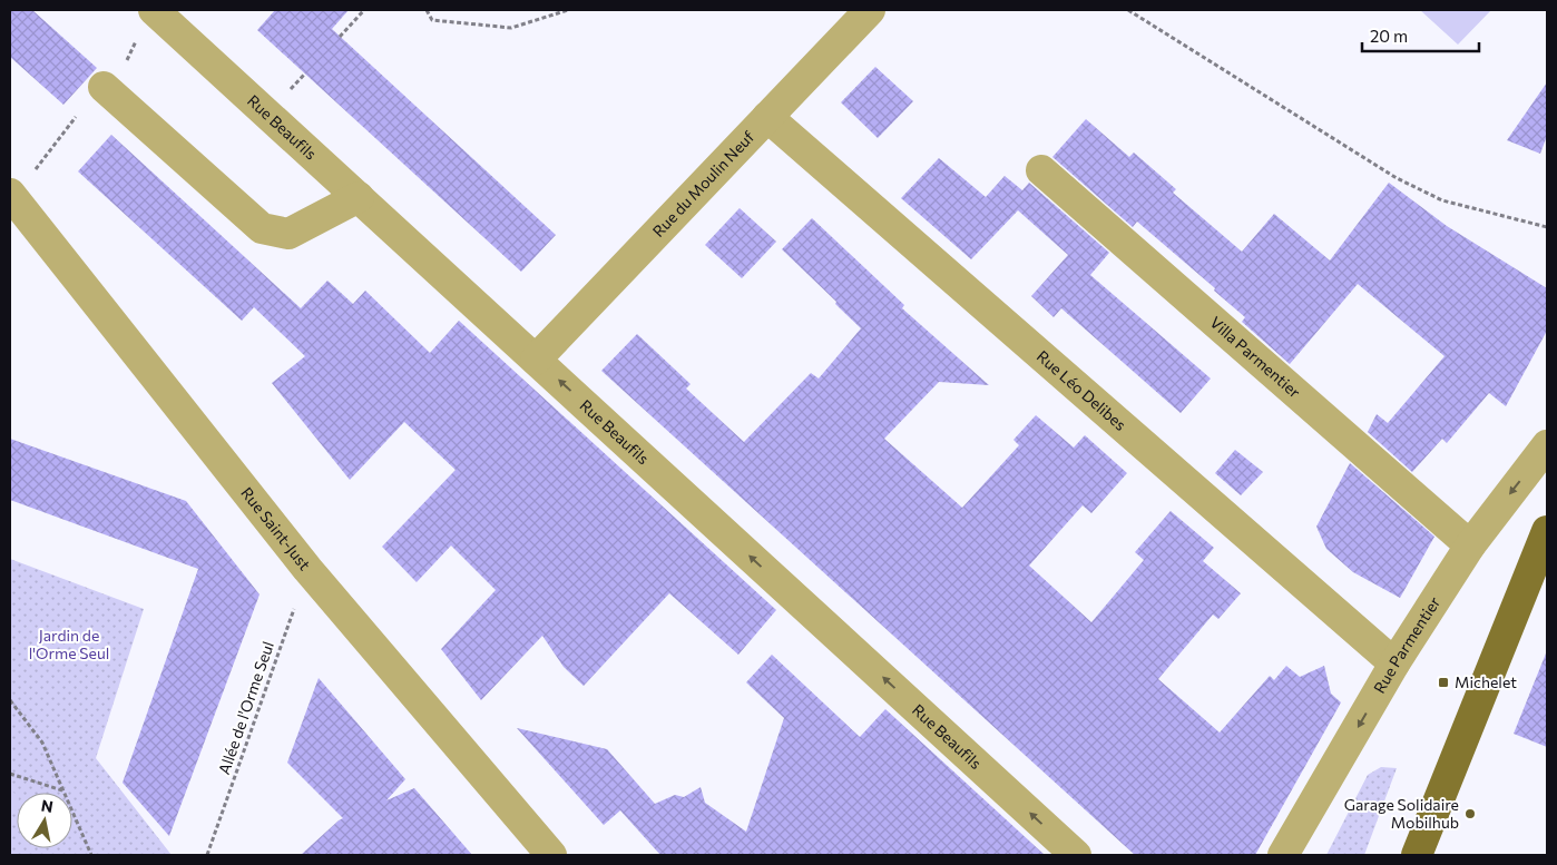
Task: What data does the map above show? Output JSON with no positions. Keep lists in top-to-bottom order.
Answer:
{
  "streets": {
    "street": [
      "Rue Beaufils",
      "Rue du Moulin Neuf",
      "Villa Parmentier",
      "Rue Léo Delibes",
      "Rue Saint-Just",
      "Rue Parmentier"
    ],
    "path": ["Allée de l'Orme Seul"]
  },
  "crossings": [
    ["Rue Beaufils", "Rue du Moulin Neuf"],
    ["Rue du Moulin Neuf", "Rue Léo Delibes"],
    ["Villa Parmentier", "Rue Parmentier"],
    ["Rue Léo Delibes", "Rue Parmentier"],
    ["Rue Saint-Just", "Allée de l'Orme Seul"]
  ],
  "one_way": ["Rue Beaufils", "Rue Parmentier"],
  "parks": ["Jardin de l'Orme Seul"],
  "places": {
    "transit": ["Michelet"],
    "other": ["Garage Solidaire Mobilhub"]
  },
  "scale_bar": "20 m",
  "north": "top"
}
